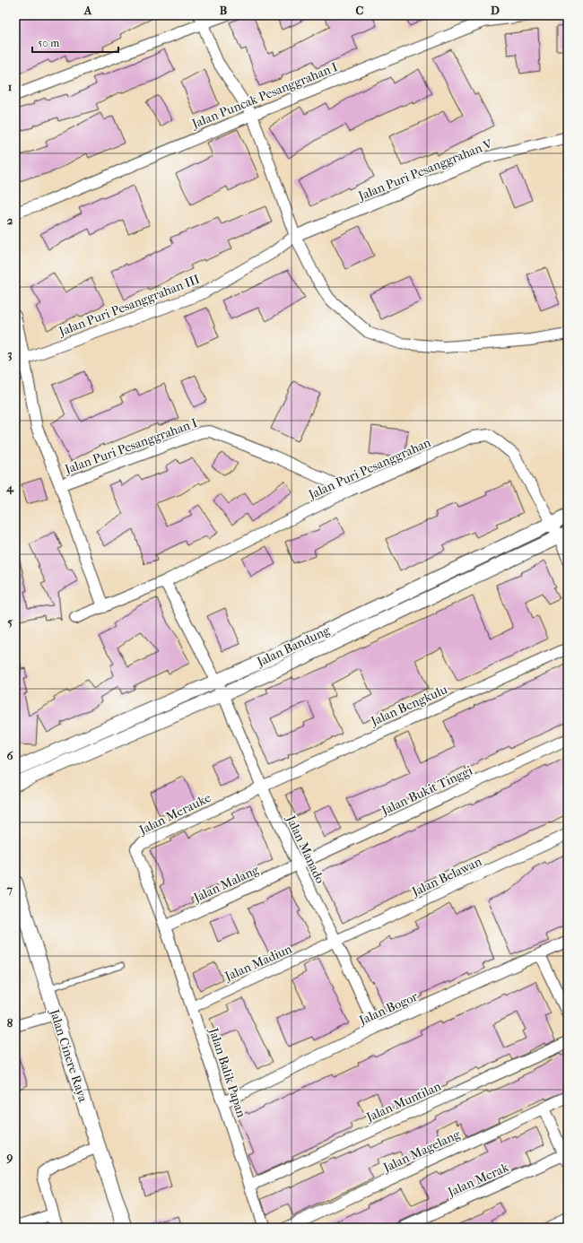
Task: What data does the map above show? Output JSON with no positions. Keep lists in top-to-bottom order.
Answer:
{
  "streets": {
    "main road": ["Jalan Cinere Raya"],
    "street": [
      "Jalan Puncak Pesanggrahan I",
      "Jalan Puri Pesanggrahan V",
      "Jalan Puri Pesanggrahan III",
      "Jalan Puri Pesanggrahan I",
      "Jalan Puri Pesanggrahan",
      "Jalan Bandung",
      "Jalan Bengkulu",
      "Jalan Bukit Tinggi",
      "Jalan Merauke",
      "Jalan Manado",
      "Jalan Belawan",
      "Jalan Malang",
      "Jalan Madiun",
      "Jalan Bogor",
      "Jalan Balik Papan",
      "Jalan Muntilan",
      "Jalan Magelang",
      "Jalan Merak"
    ]
  },
  "crossings": [
    ["Jalan Puri Pesanggrahan V", "Jalan Puri Pesanggrahan III"],
    ["Jalan Puri Pesanggrahan I", "Jalan Puri Pesanggrahan"],
    ["Jalan Puri Pesanggrahan", "Jalan Bandung"],
    ["Jalan Bandung", "Jalan Manado"],
    ["Jalan Bengkulu", "Jalan Merauke"],
    ["Jalan Bengkulu", "Jalan Manado"],
    ["Jalan Bukit Tinggi", "Jalan Manado"],
    ["Jalan Bukit Tinggi", "Jalan Malang"],
    ["Jalan Merauke", "Jalan Manado"],
    ["Jalan Merauke", "Jalan Malang"],
    ["Jalan Merauke", "Jalan Balik Papan"],
    ["Jalan Manado", "Jalan Belawan"],
    ["Jalan Manado", "Jalan Malang"],
    ["Jalan Manado", "Jalan Madiun"],
    ["Jalan Manado", "Jalan Bogor"],
    ["Jalan Belawan", "Jalan Madiun"],
    ["Jalan Malang", "Jalan Balik Papan"],
    ["Jalan Madiun", "Jalan Balik Papan"],
    ["Jalan Bogor", "Jalan Balik Papan"],
    ["Jalan Balik Papan", "Jalan Muntilan"]
  ],
  "scale_bar": "50 m",
  "grid": {
    "columns": [
      "A",
      "B",
      "C",
      "D"
    ],
    "rows": [
      "1",
      "2",
      "3",
      "4",
      "5",
      "6",
      "7",
      "8",
      "9"
    ]
  }
}
